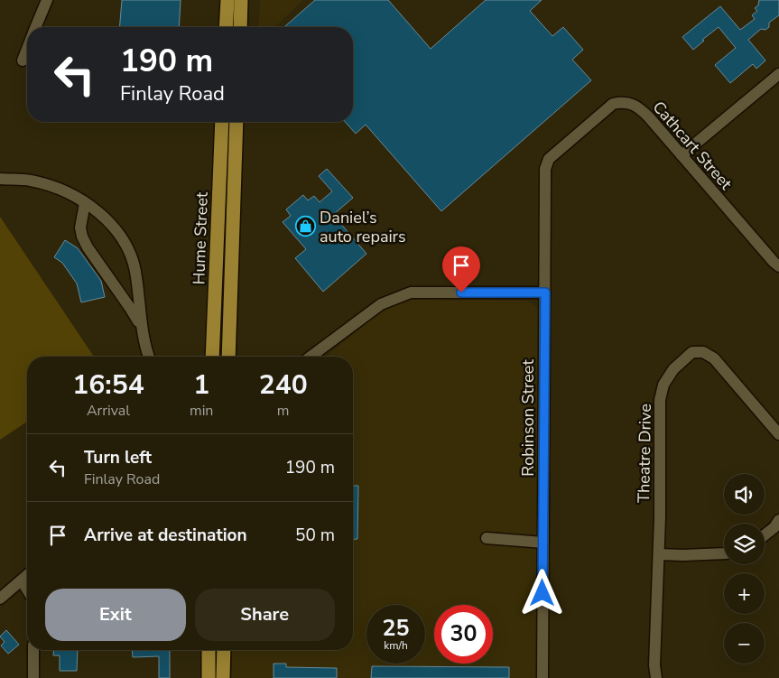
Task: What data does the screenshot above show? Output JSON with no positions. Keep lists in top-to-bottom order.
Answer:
{
  "streets": {
    "main road": ["Hume Street"],
    "street": ["Cathcart Street", "Robinson Street", "Theatre Drive"]
  },
  "crossings": [
    ["Cathcart Street", "Robinson Street"]
  ],
  "places": {
    "shop": ["Daniel’s auto repairs"]
  },
  "page": {
    "turn": ["190 m", "Finlay Road"],
    "eta": [
      "16:54",
      "Arrival",
      "1",
      "min",
      "240",
      "m"
    ],
    "list": [
      {
        "name": "Turn left",
        "note": "Finlay Road",
        "value": "190 m"
      },
      {
        "name": "Arrive at destination",
        "value": "50 m"
      }
    ],
    "map_buttons": ["+", "−"],
    "buttons": ["Exit", "Share"],
    "speed": "25 km/h",
    "limit": "30"
  }
}
